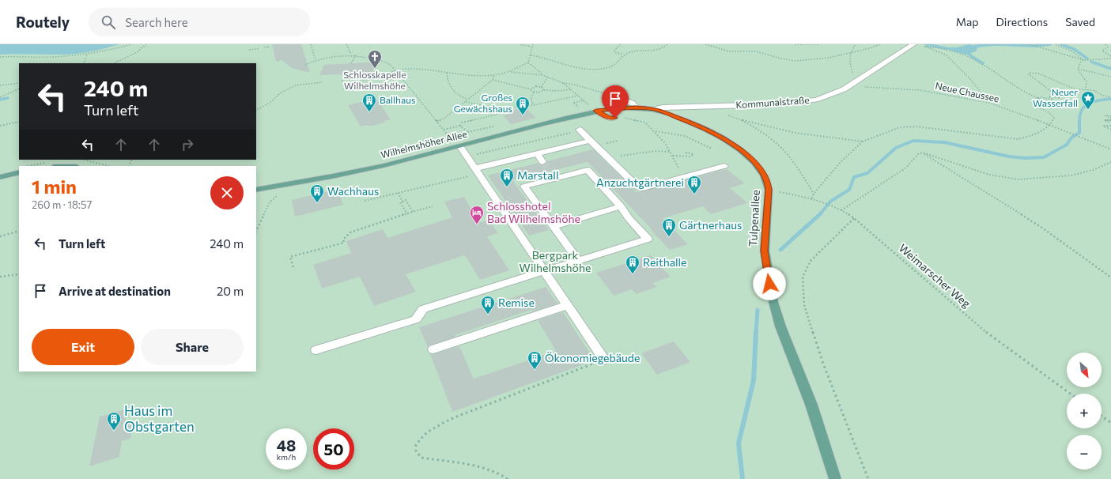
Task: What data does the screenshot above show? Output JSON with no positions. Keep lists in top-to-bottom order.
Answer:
{
  "streets": {
    "main road": ["Wilhelmshöher Allee", "Tulpenallee"],
    "lane": ["Kommunalstraße"],
    "path": ["Neue Chaussee", "Weimarscher Weg"]
  },
  "crossings": [
    ["Neue Chaussee", "Kommunalstraße"],
    ["Kommunalstraße", "Tulpenallee"],
    ["Wilhelmshöher Allee", "Tulpenallee"],
    ["Tulpenallee", "Weimarscher Weg"]
  ],
  "parks": ["Bergpark Wilhelmshöhe"],
  "places": {
    "church": ["Schlosskapelle Wilhelmshöhe"],
    "place": ["Neuer Wasserfall"],
    "building": [
      "Ballhaus",
      "Großes Gewächshaus",
      "Marstall",
      "Anzuchtgärtnerei",
      "Wachhaus",
      "Gärtnerhaus",
      "Reithalle",
      "Remise",
      "Ökonomiegebäude",
      "Haus im Obstgarten"
    ],
    "hotel": ["Schlosshotel Bad Wilhelmshöhe"]
  },
  "north": "bottom right",
  "page": {
    "header": "Routely",
    "search": "Search here",
    "nav": ["Map", "Directions", "Saved"],
    "turn": ["240 m", "Turn left"],
    "heading": ["1 min", "260 m · 18:57"],
    "list": [
      {
        "name": "Turn left",
        "value": "240 m"
      },
      {
        "name": "Arrive at destination",
        "value": "20 m"
      }
    ],
    "buttons": ["Exit", "Share"],
    "map_buttons": ["+", "−"],
    "speed": "48 km/h",
    "limit": "50"
  }
}
